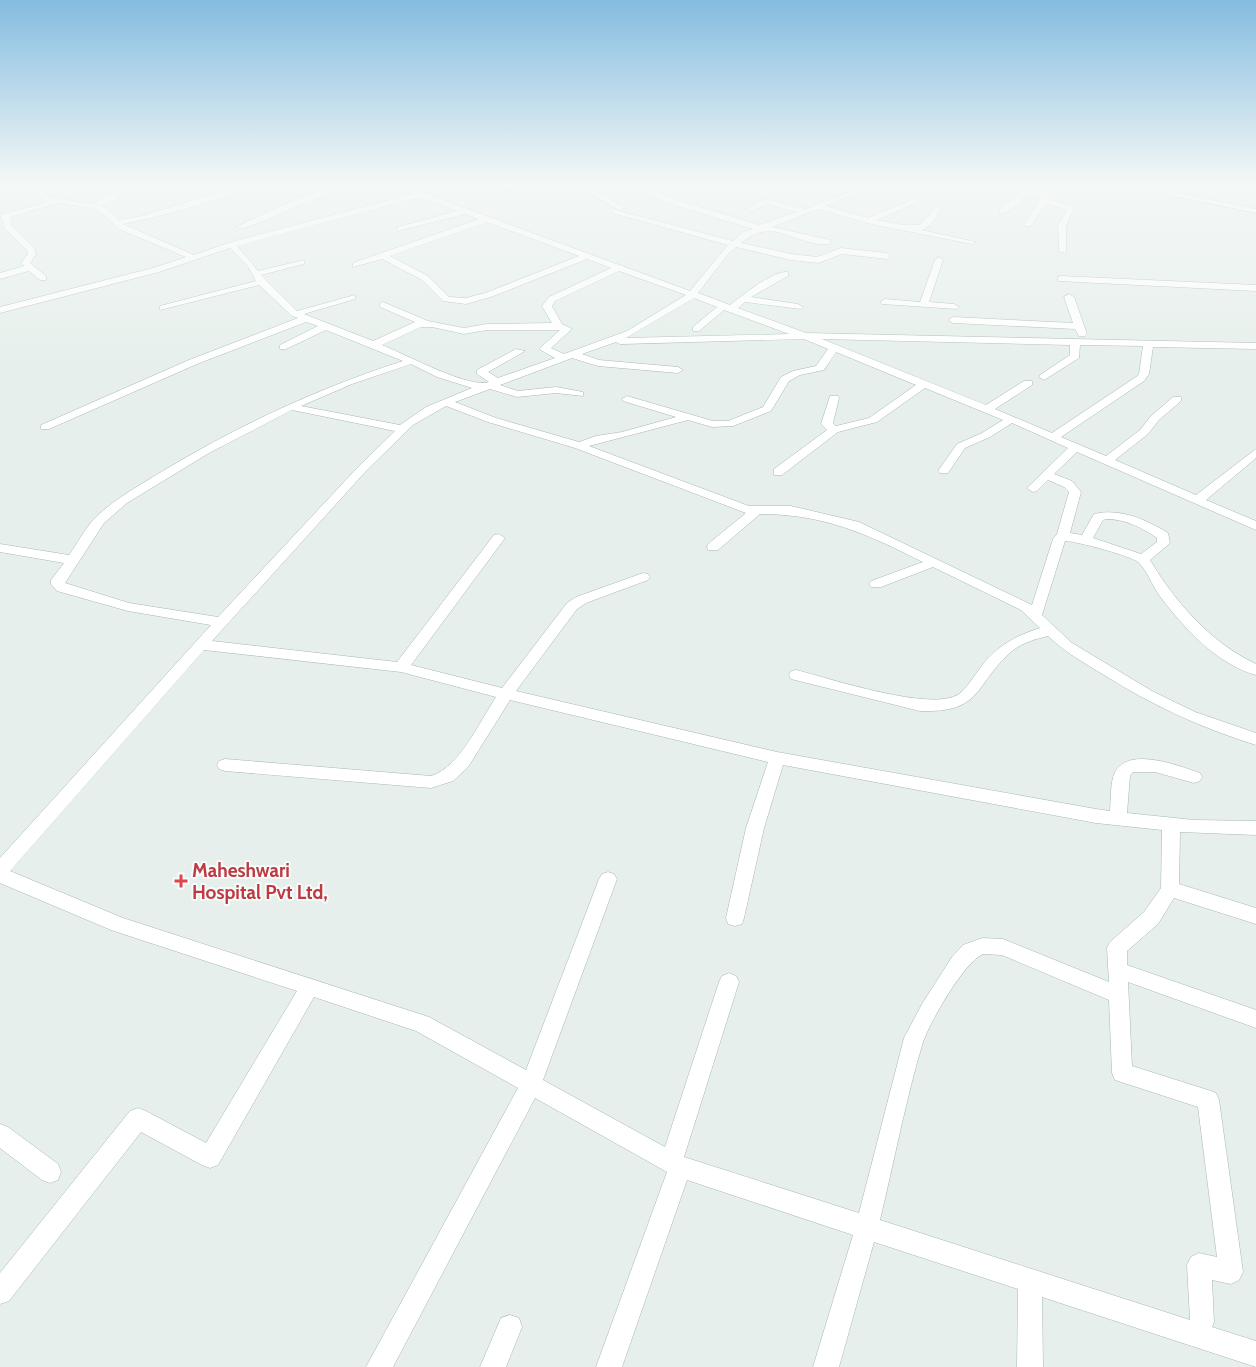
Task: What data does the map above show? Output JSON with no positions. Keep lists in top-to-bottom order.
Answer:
{
  "places": {
    "health": ["Maheshwari Hospital Pvt Ltd,"]
  }
}
